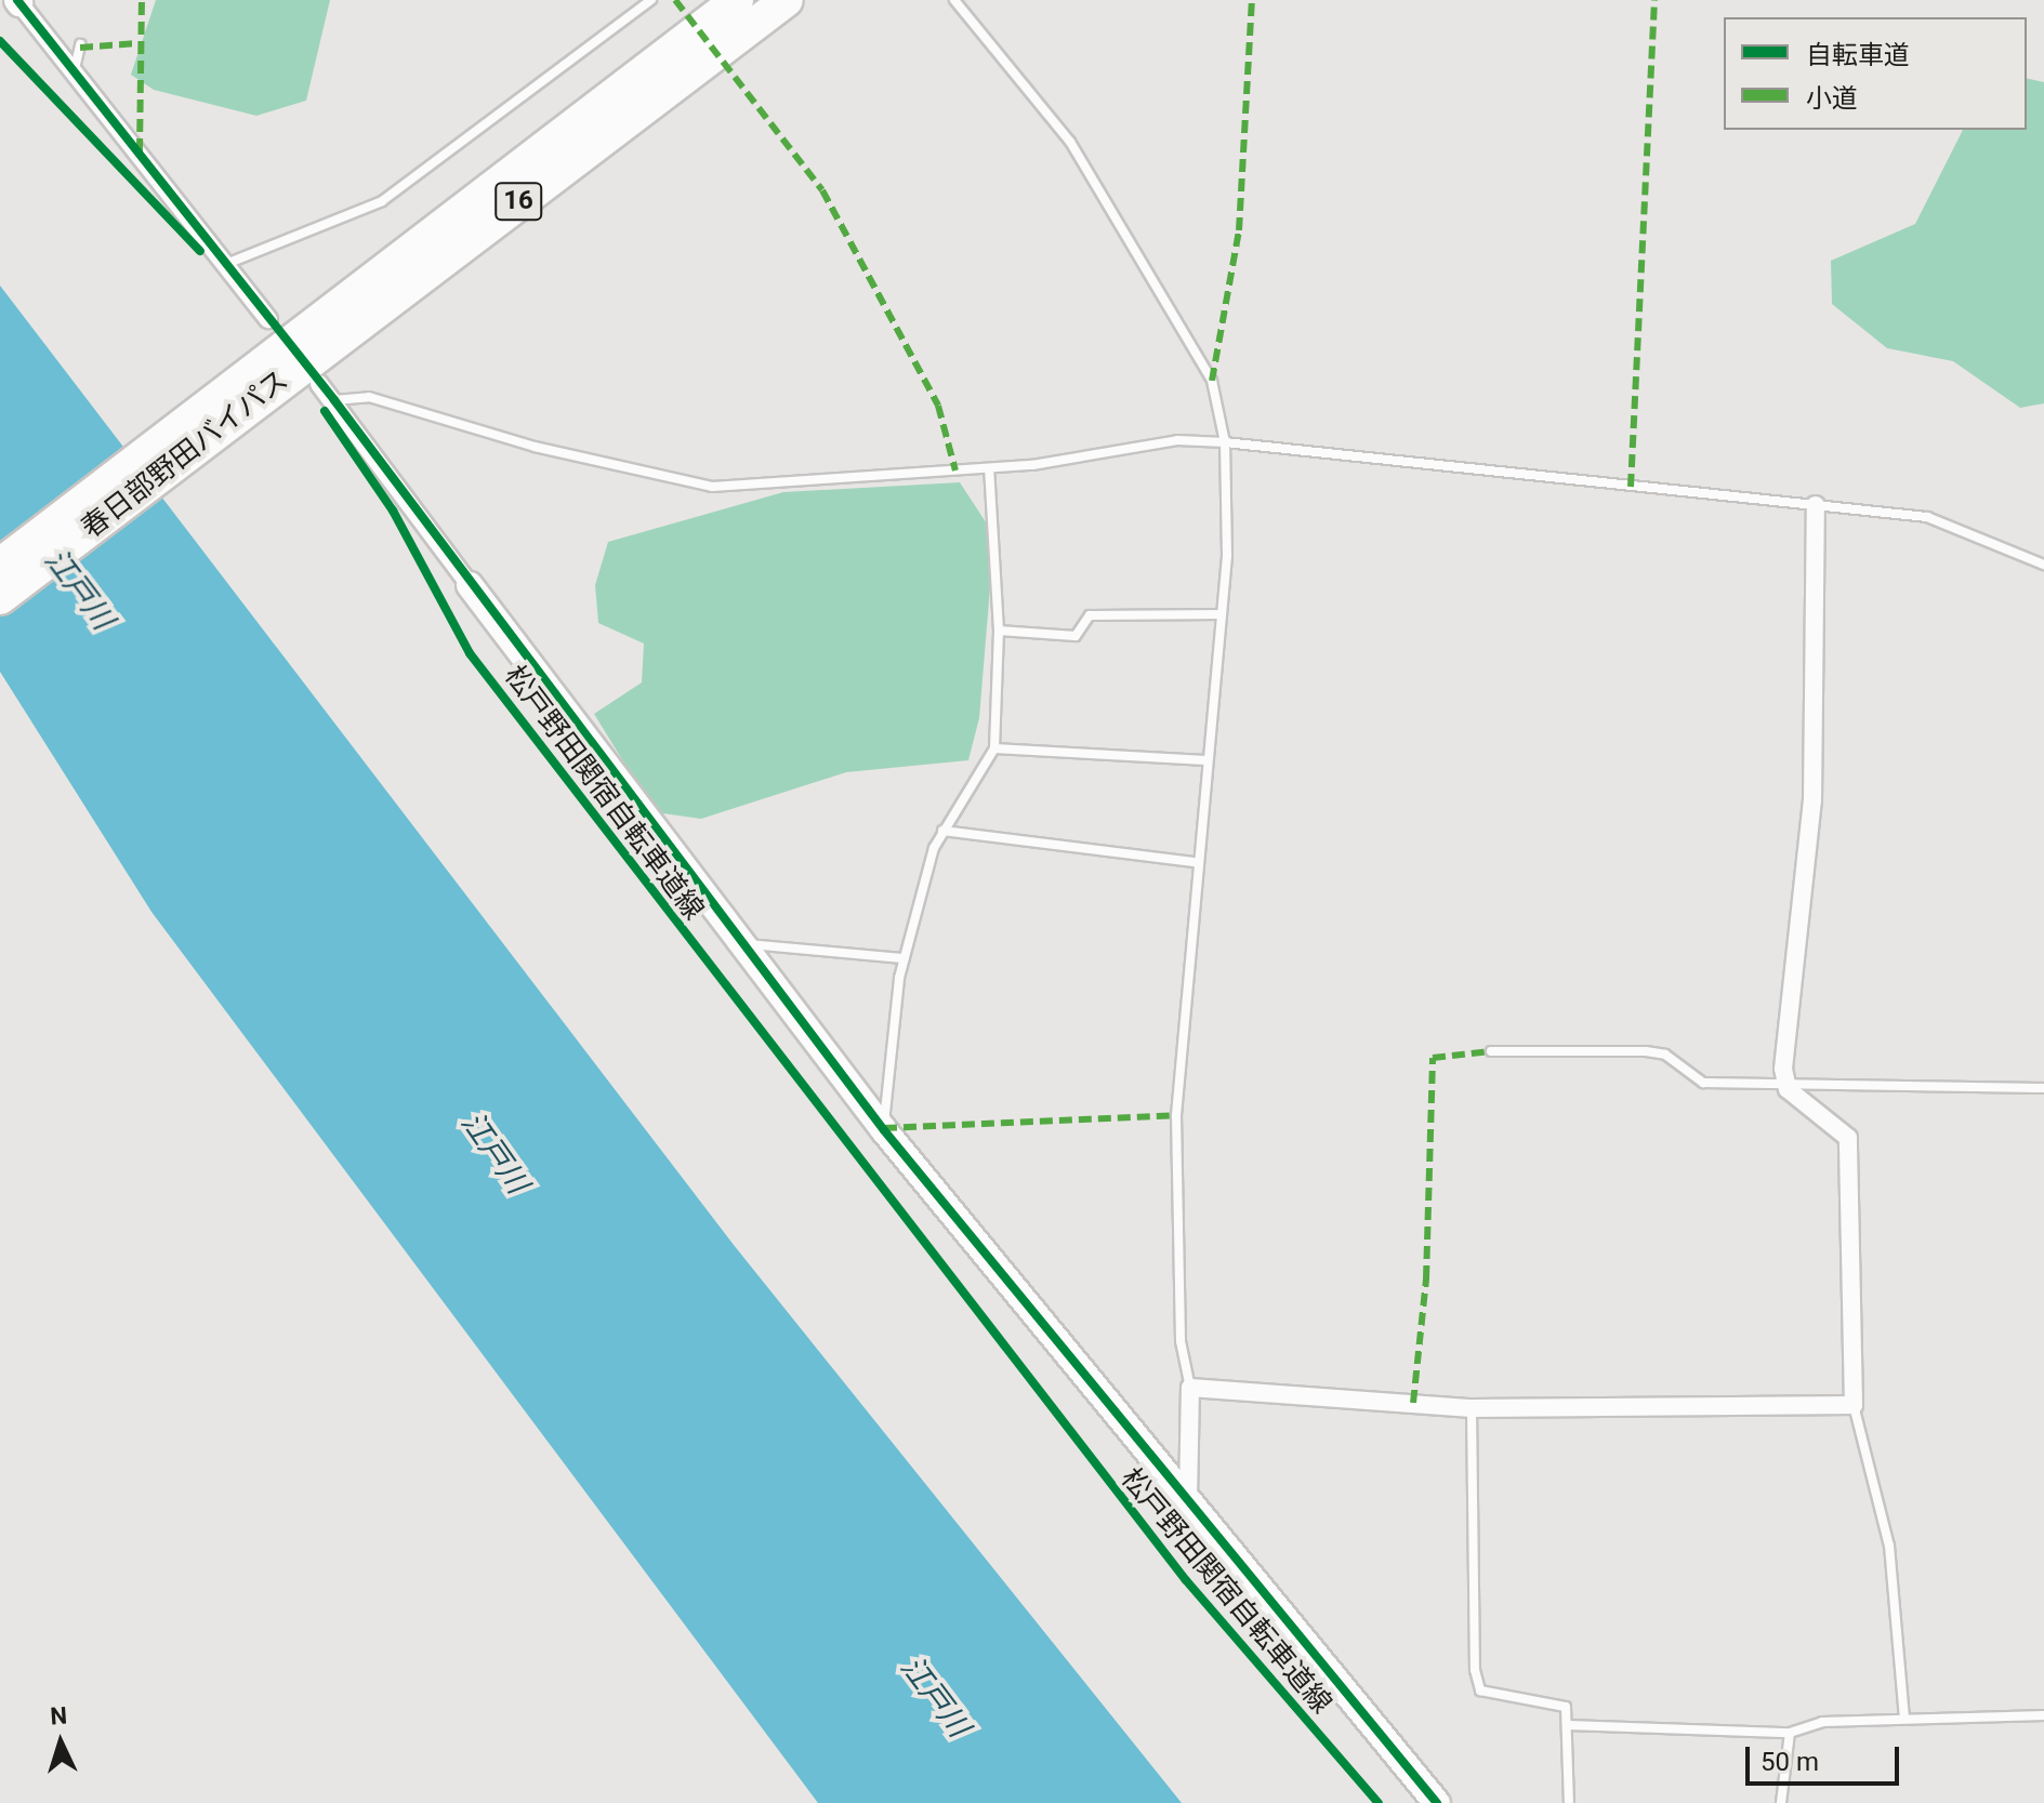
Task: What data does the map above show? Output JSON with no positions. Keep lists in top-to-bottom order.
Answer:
{
  "streets": {
    "highway": ["16", "春日部野田バイパス"],
    "cycle path": ["松戸野田関宿自転車道線"]
  },
  "water": ["江戸川"],
  "legend": ["自転車道", "小道"],
  "scale_bar": "50 m",
  "north": "top"
}
